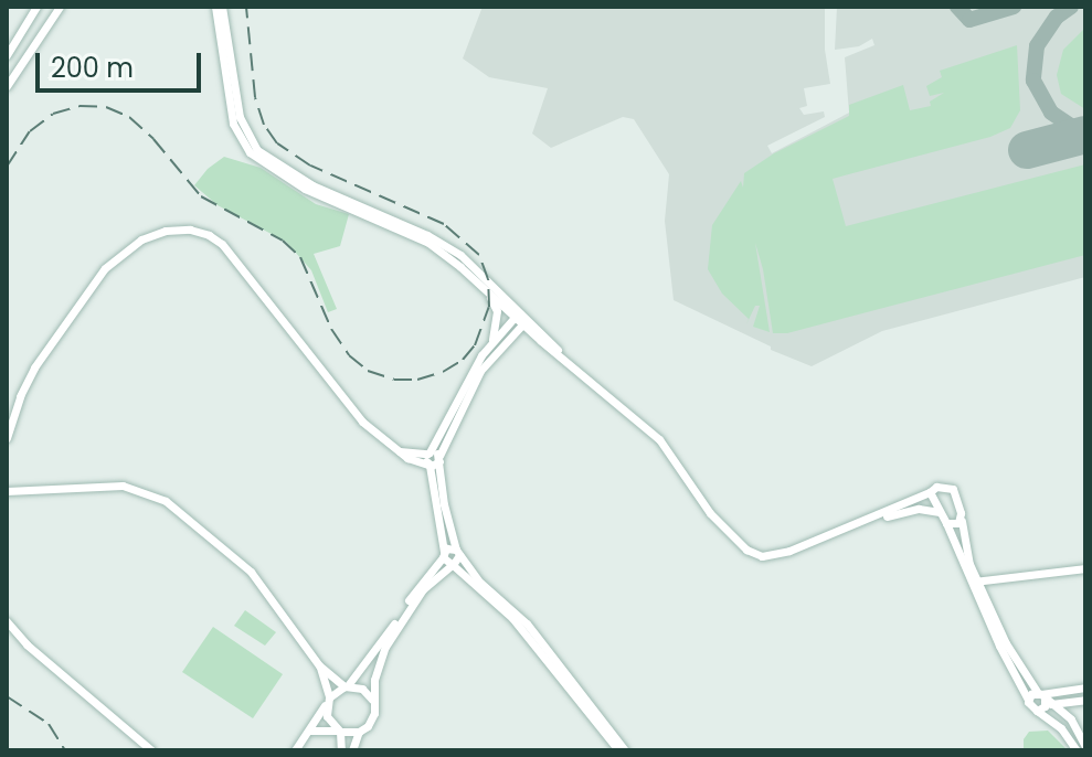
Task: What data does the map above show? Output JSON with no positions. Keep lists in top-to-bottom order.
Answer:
{
  "scale_bar": "200 m"
}
